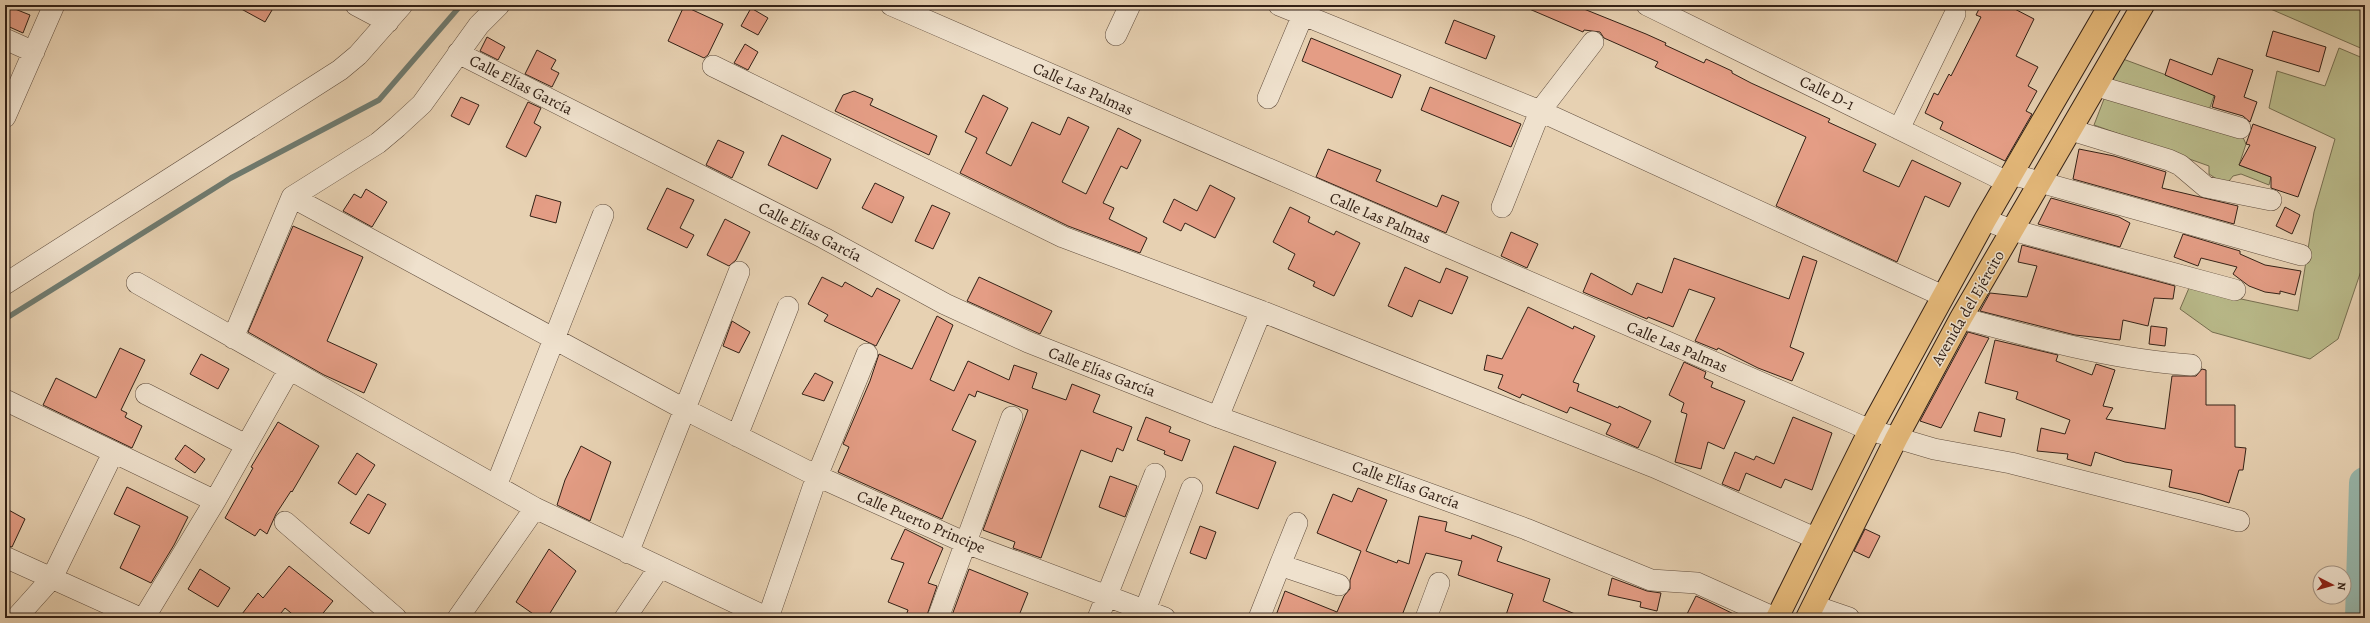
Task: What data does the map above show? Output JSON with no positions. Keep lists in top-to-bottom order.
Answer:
{
  "streets": {
    "main road": ["Avenida del Ejército"],
    "street": [
      "Calle Elías García",
      "Calle Las Palmas",
      "Calle D-1",
      "Calle Puerto Principe"
    ]
  },
  "crossings": [
    ["Calle Elías García", "Avenida del Ejército"],
    ["Calle Las Palmas", "Avenida del Ejército"],
    ["Calle D-1", "Avenida del Ejército"]
  ],
  "north": "right"
}
